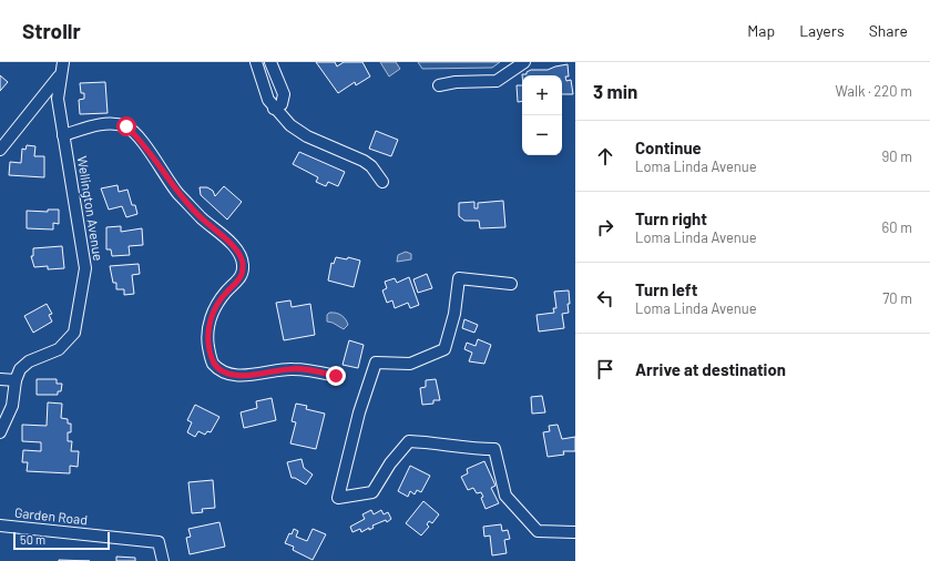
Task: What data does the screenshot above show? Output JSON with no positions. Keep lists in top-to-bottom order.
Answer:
{
  "streets": {
    "street": ["Wellington Avenue", "Garden Road"]
  },
  "scale_bar": "50 m",
  "page": {
    "header": "Strollr",
    "nav": ["Map", "Layers", "Share"],
    "heading": ["3 min", "Walk · 220 m"],
    "map_buttons": ["+", "−"],
    "list": [
      ["Continue", "Loma Linda Avenue", "90 m"],
      ["Turn right", "Loma Linda Avenue", "60 m"],
      ["Turn left", "Loma Linda Avenue", "70 m"],
      "Arrive at destination"
    ],
    "scale": "50 m"
  }
}
